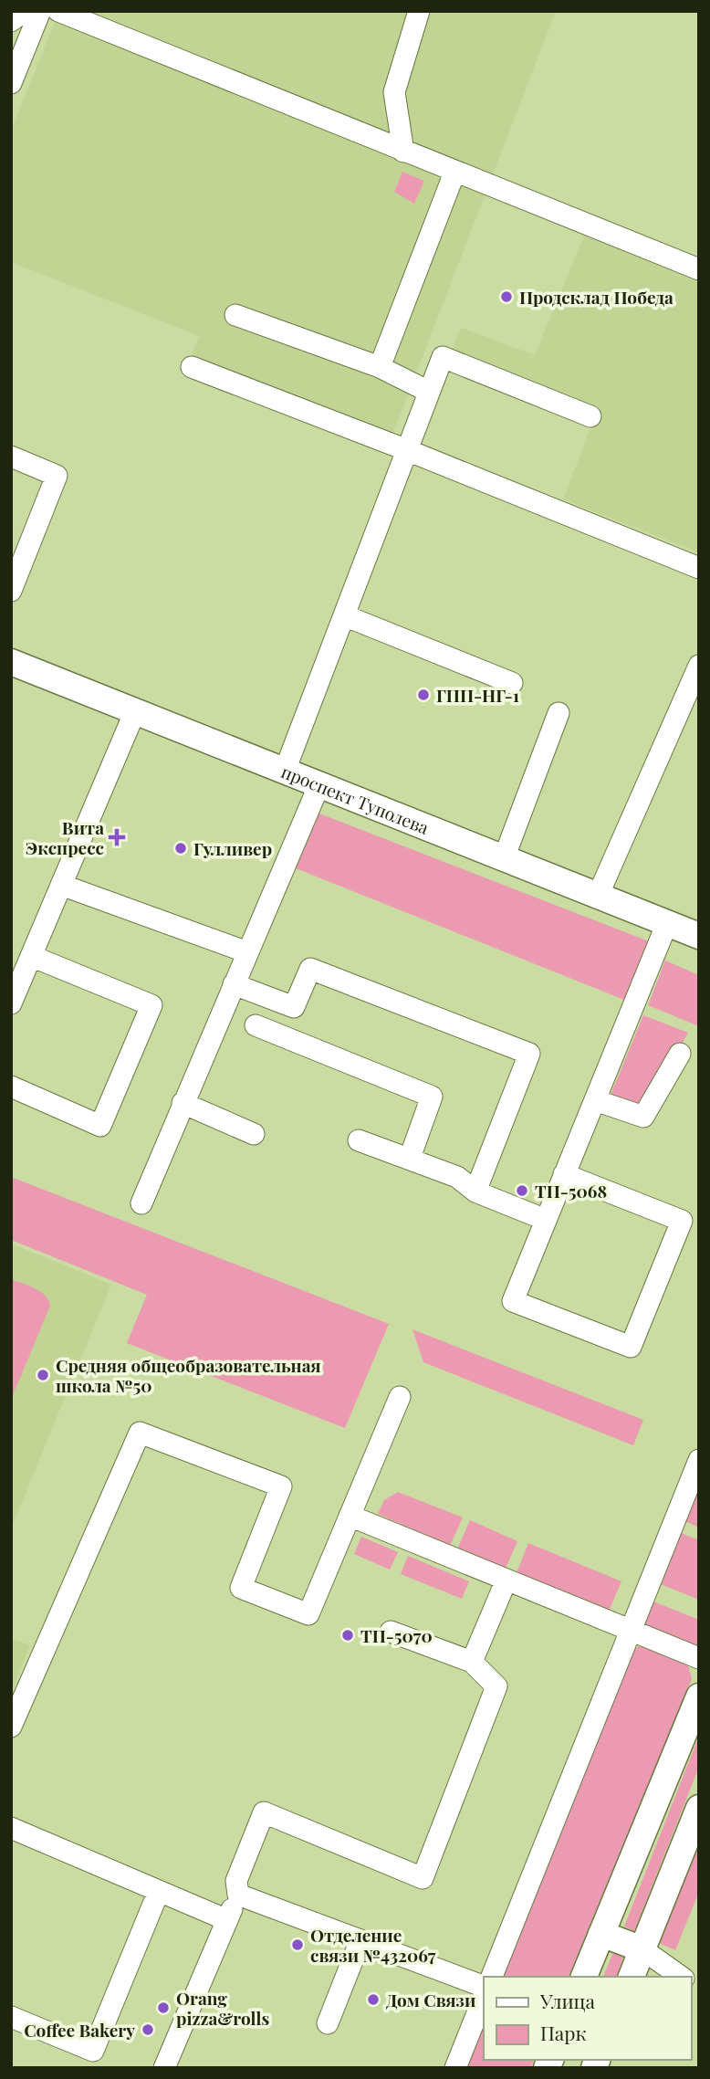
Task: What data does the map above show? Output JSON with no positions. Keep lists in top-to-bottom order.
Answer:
{
  "streets": {
    "main road": ["проспект Туполева"]
  },
  "places": {
    "other": [
      "Продсклад Победа",
      "ГПП-НГ-1",
      "Гулливер",
      "ТП-5068",
      "Средняя общеобразовательная школа №50",
      "ТП-5070",
      "Отделение связи №432067",
      "Дом Связи",
      "Orang pizza&rolls",
      "Coffee Bakery"
    ],
    "health": ["Вита Экспресс"]
  },
  "legend": ["Улица", "Парк"]
}
